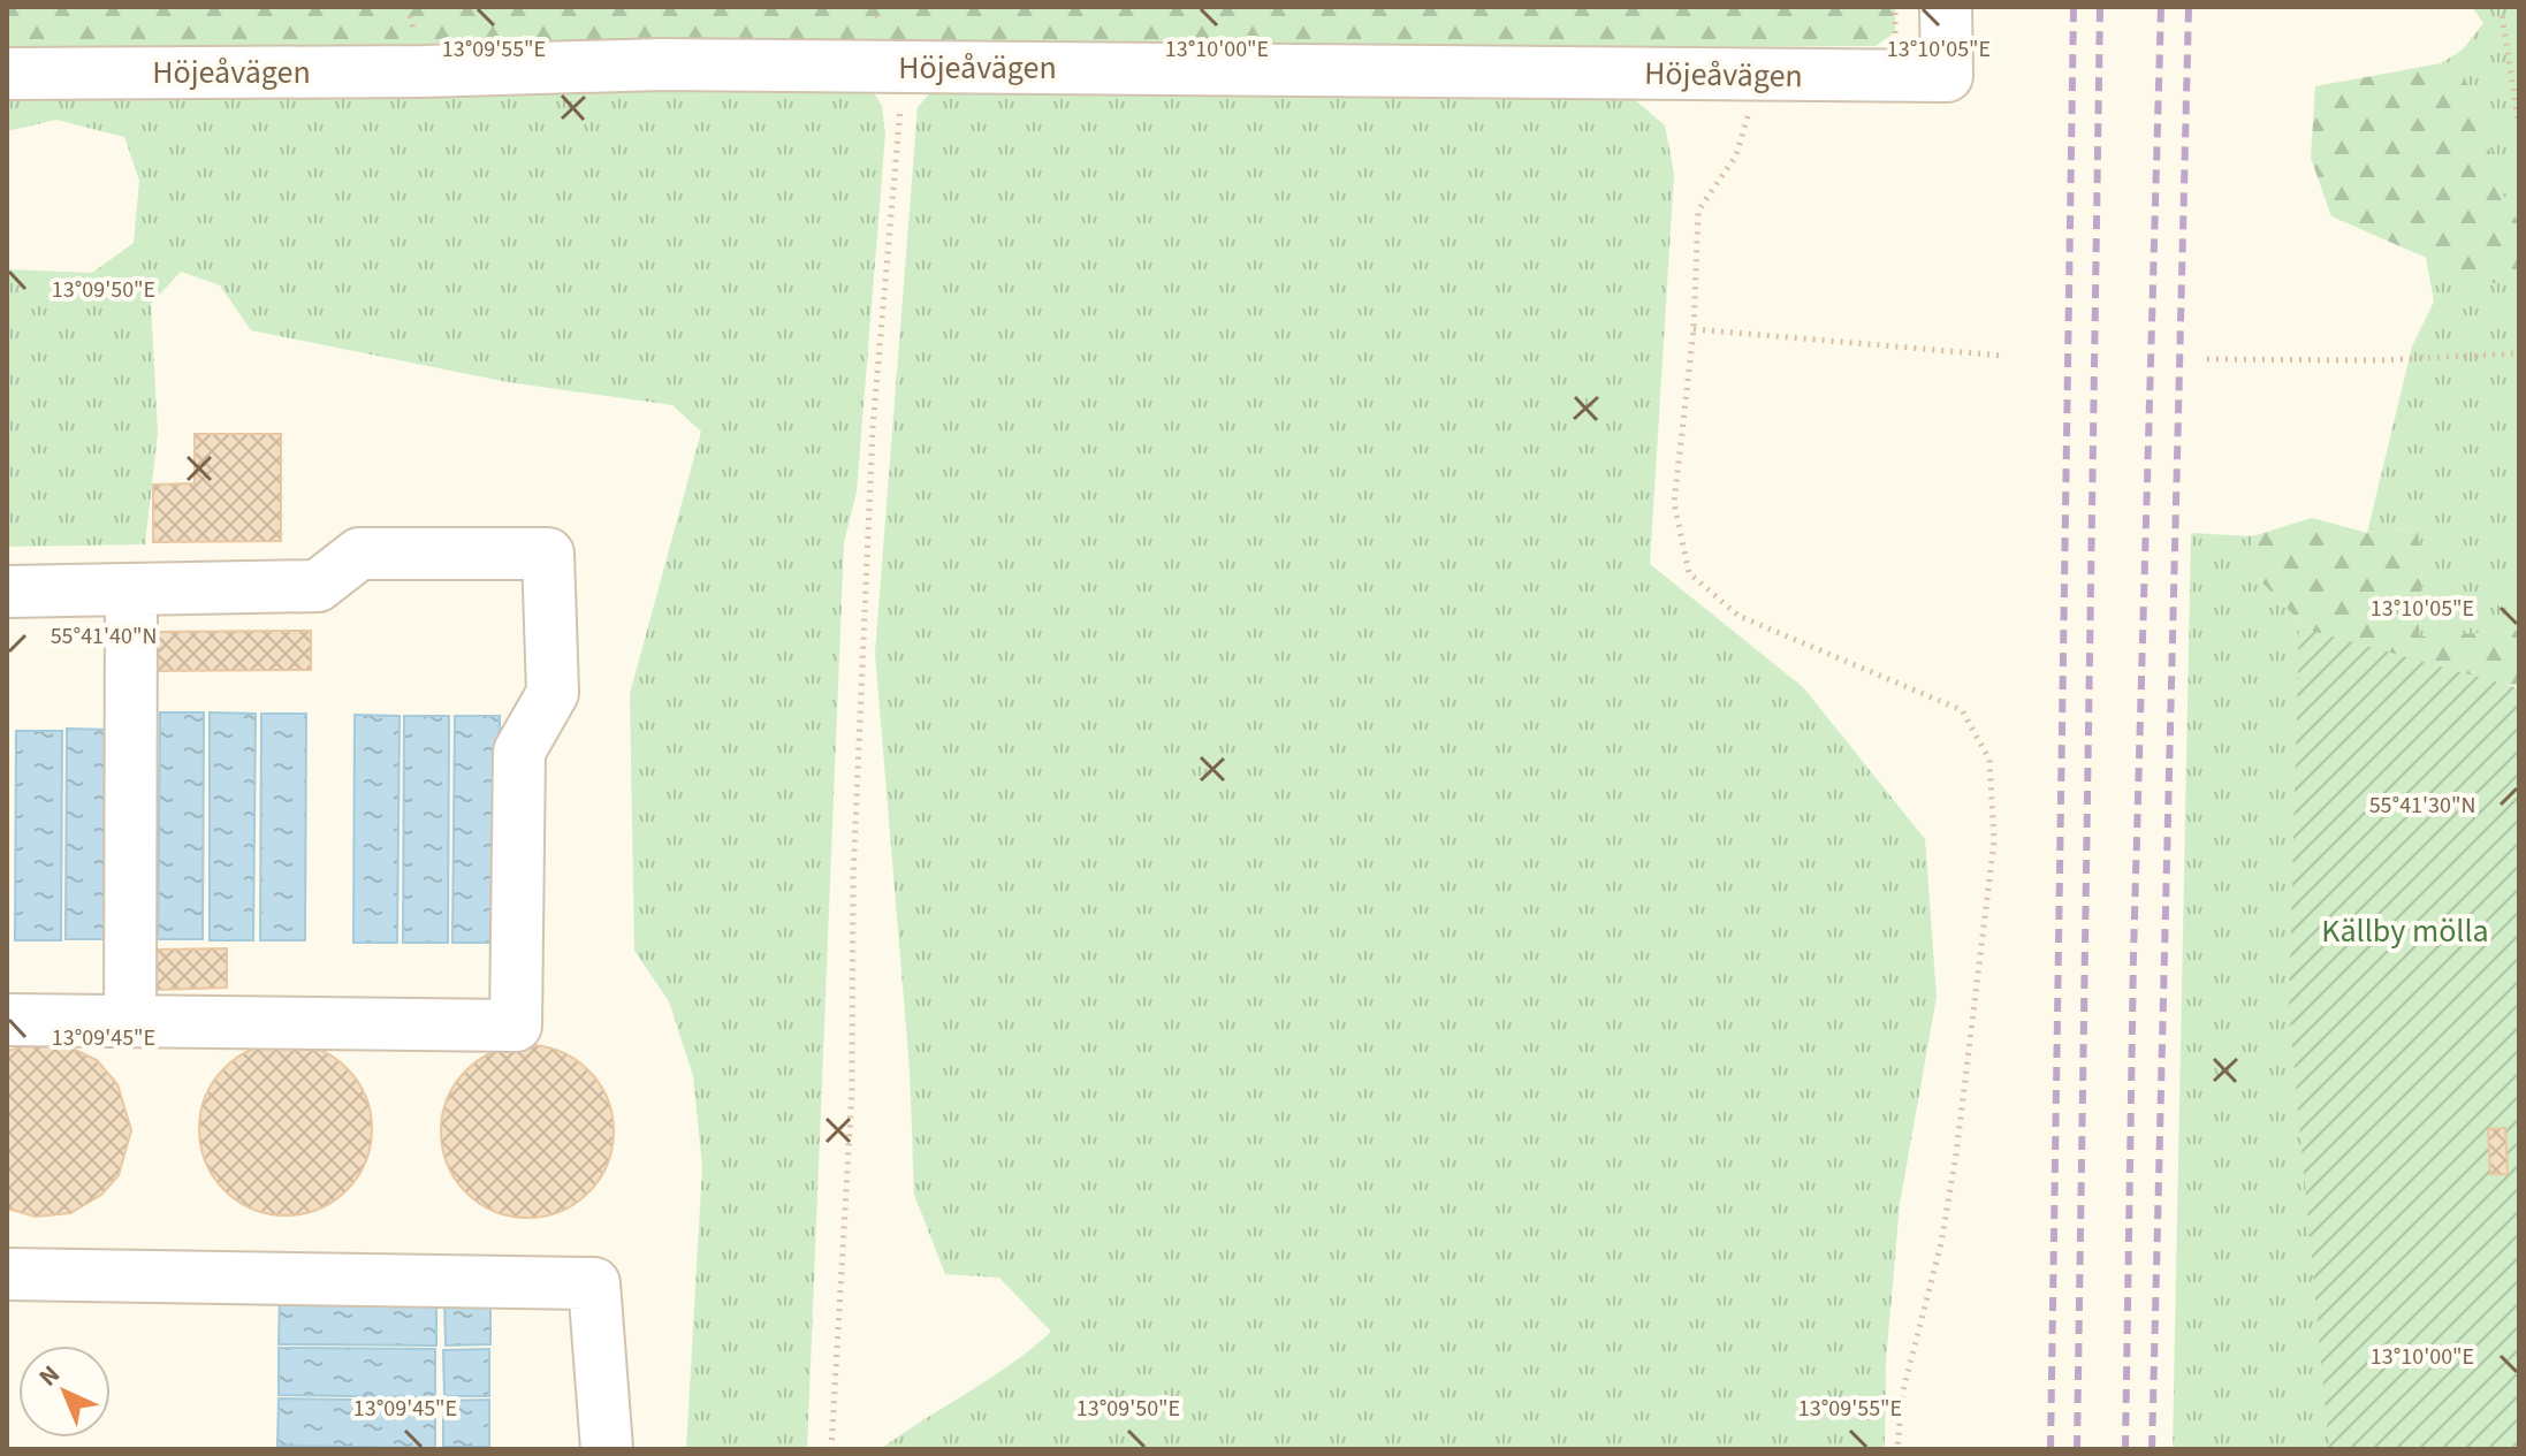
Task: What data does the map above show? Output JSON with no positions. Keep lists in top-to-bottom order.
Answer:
{
  "streets": {
    "street": ["Höjeåvägen"]
  },
  "parks": ["Källby mölla"],
  "north": "top left",
  "coordinates": [
    "13°09'55\"E",
    "13°10'00\"E",
    "13°10'05\"E",
    "13°09'50\"E",
    "55°41'40\"N",
    "55°41'30\"N",
    "13°09'45\"E"
  ]
}
